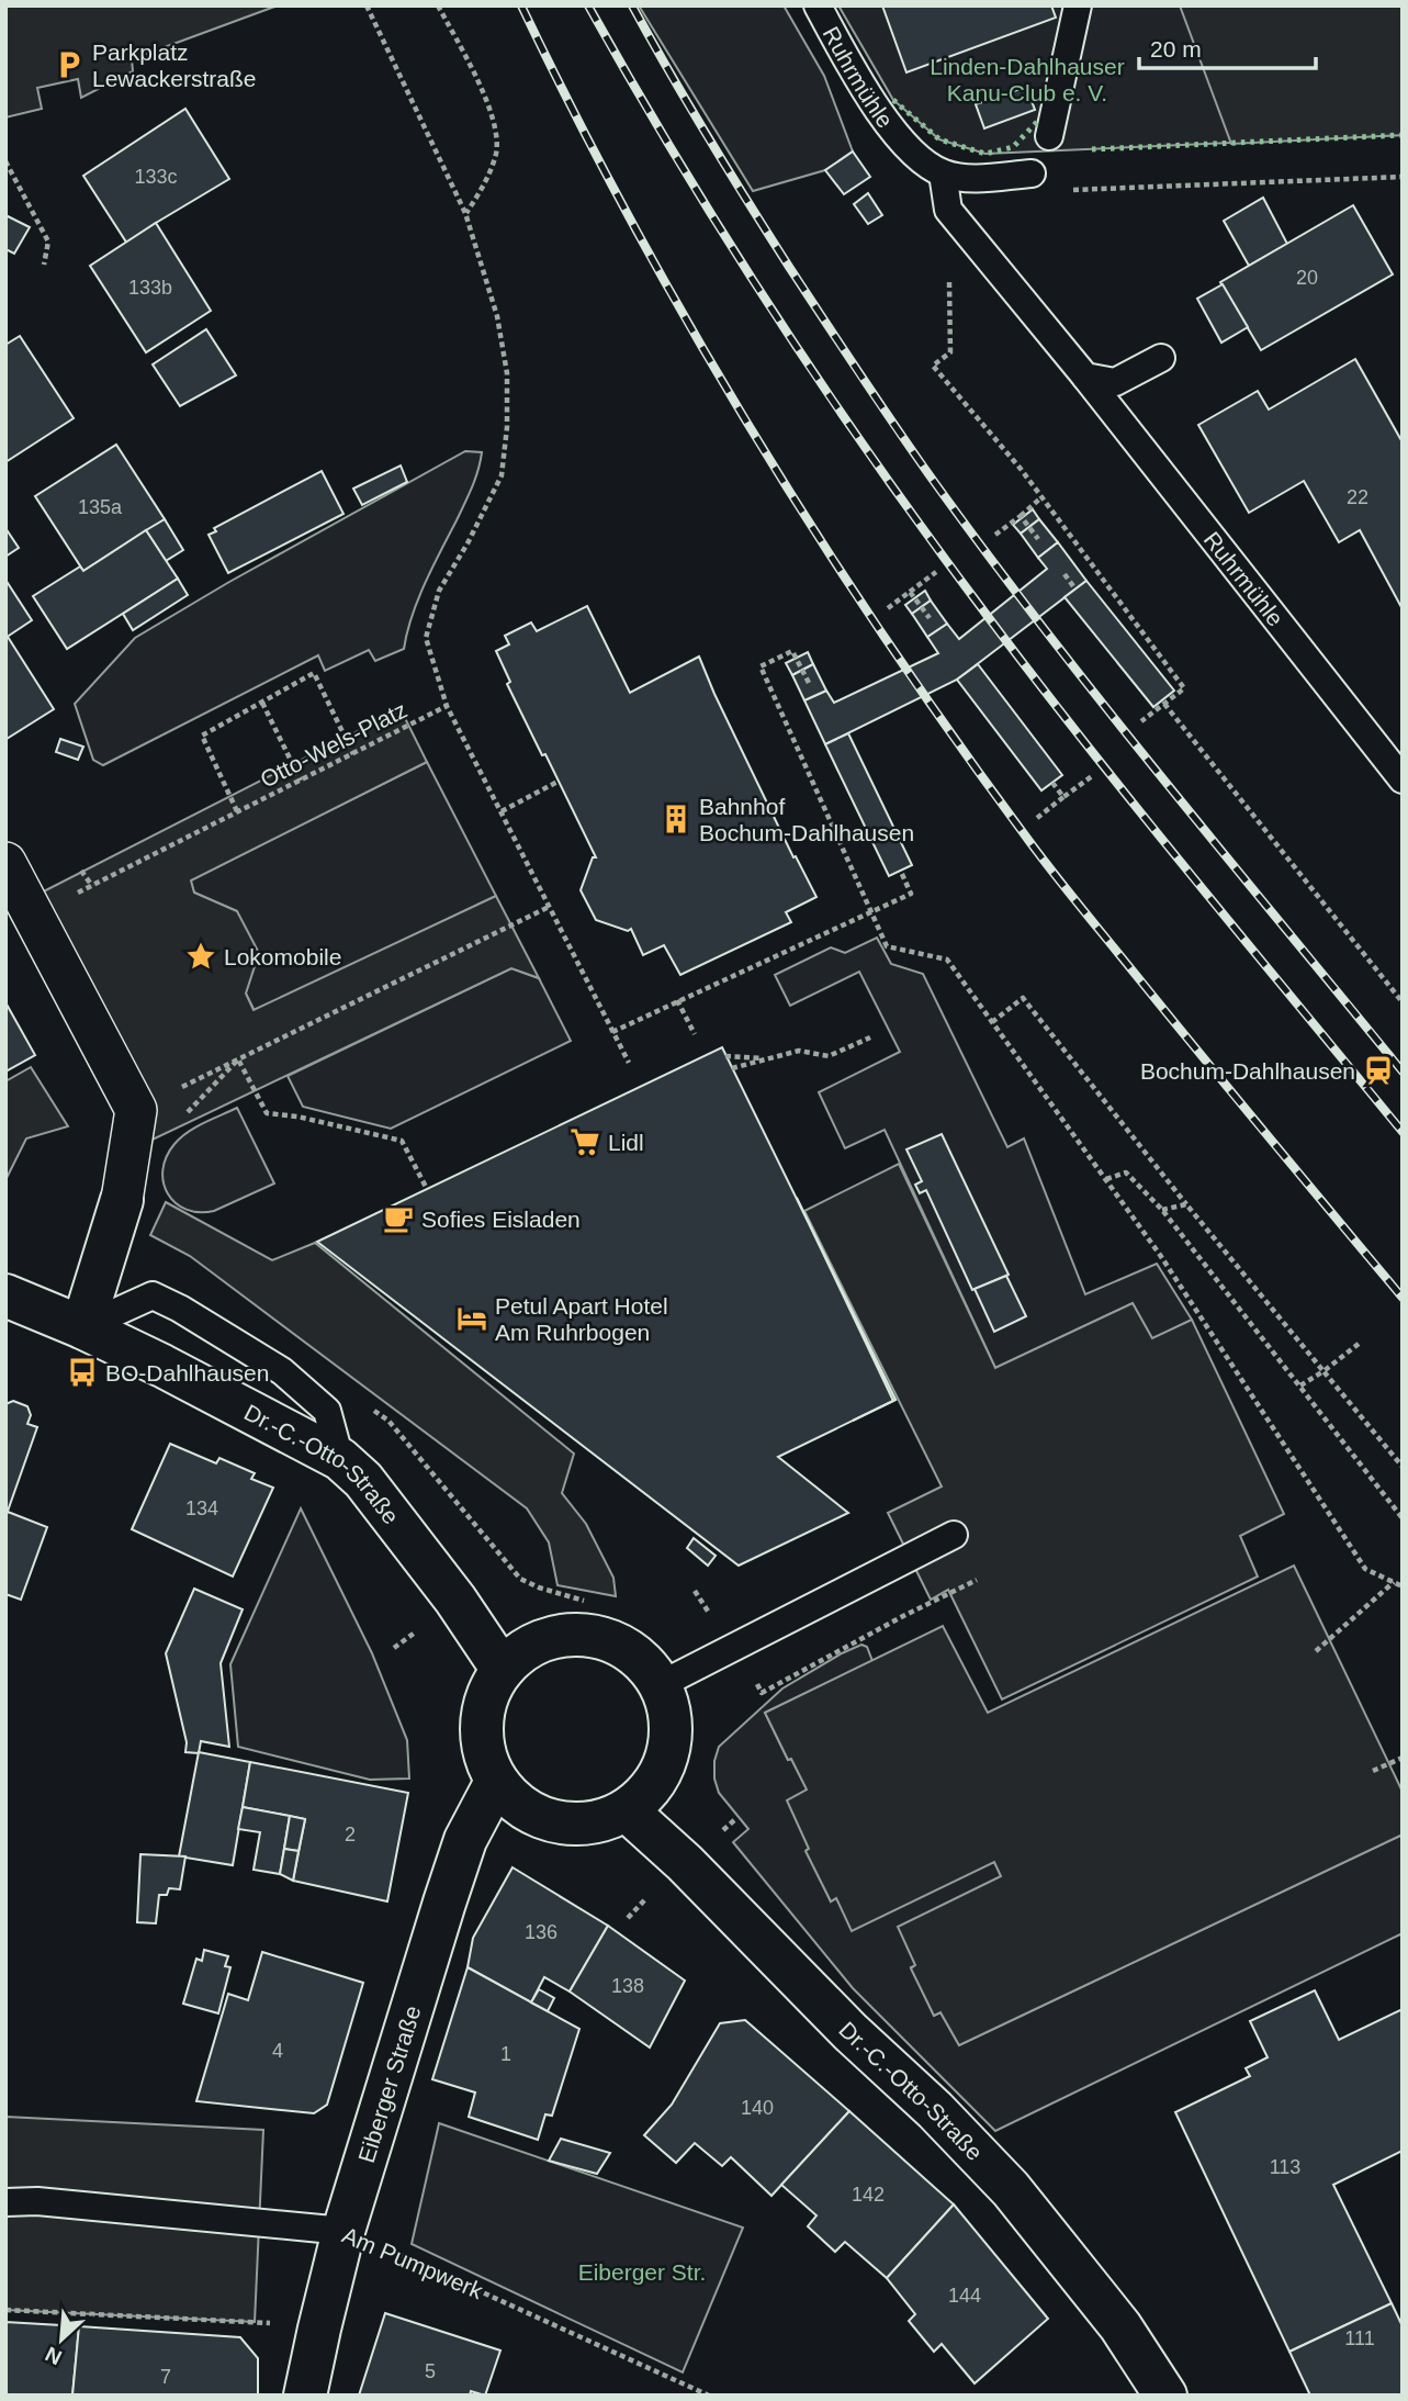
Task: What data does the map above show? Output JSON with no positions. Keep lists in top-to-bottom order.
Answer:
{
  "streets": {
    "street": ["Dr.-C.-Otto-Straße", "Eiberger Straße"],
    "lane": ["Ruhrmühle", "Am Pumpwerk"],
    "path": ["Otto-Wels-Platz"]
  },
  "crossings": [
    ["Dr.-C.-Otto-Straße", "Eiberger Straße"],
    ["Eiberger Straße", "Am Pumpwerk"]
  ],
  "parks": ["Linden-Dahlhauser Kanu-Club e. V.", "Eiberger Str."],
  "places": {
    "parking": ["Parkplatz Lewackerstraße"],
    "building": ["Bahnhof Bochum-Dahlhausen"],
    "place": ["Lokomobile"],
    "station": ["Bochum-Dahlhausen"],
    "supermarket": ["Lidl"],
    "cafe": ["Sofies Eisladen"],
    "hotel": ["Petul Apart Hotel Am Ruhrbogen"],
    "bus stop": ["BO-Dahlhausen"]
  },
  "house_numbers": [
    "133c",
    "20",
    "133b",
    "22",
    "135a",
    "134",
    "2",
    "136",
    "138",
    "4",
    "1",
    "140",
    "113",
    "142",
    "144",
    "111",
    "5",
    "7"
  ],
  "scale_bar": "20 m",
  "north": "bottom left"
}
